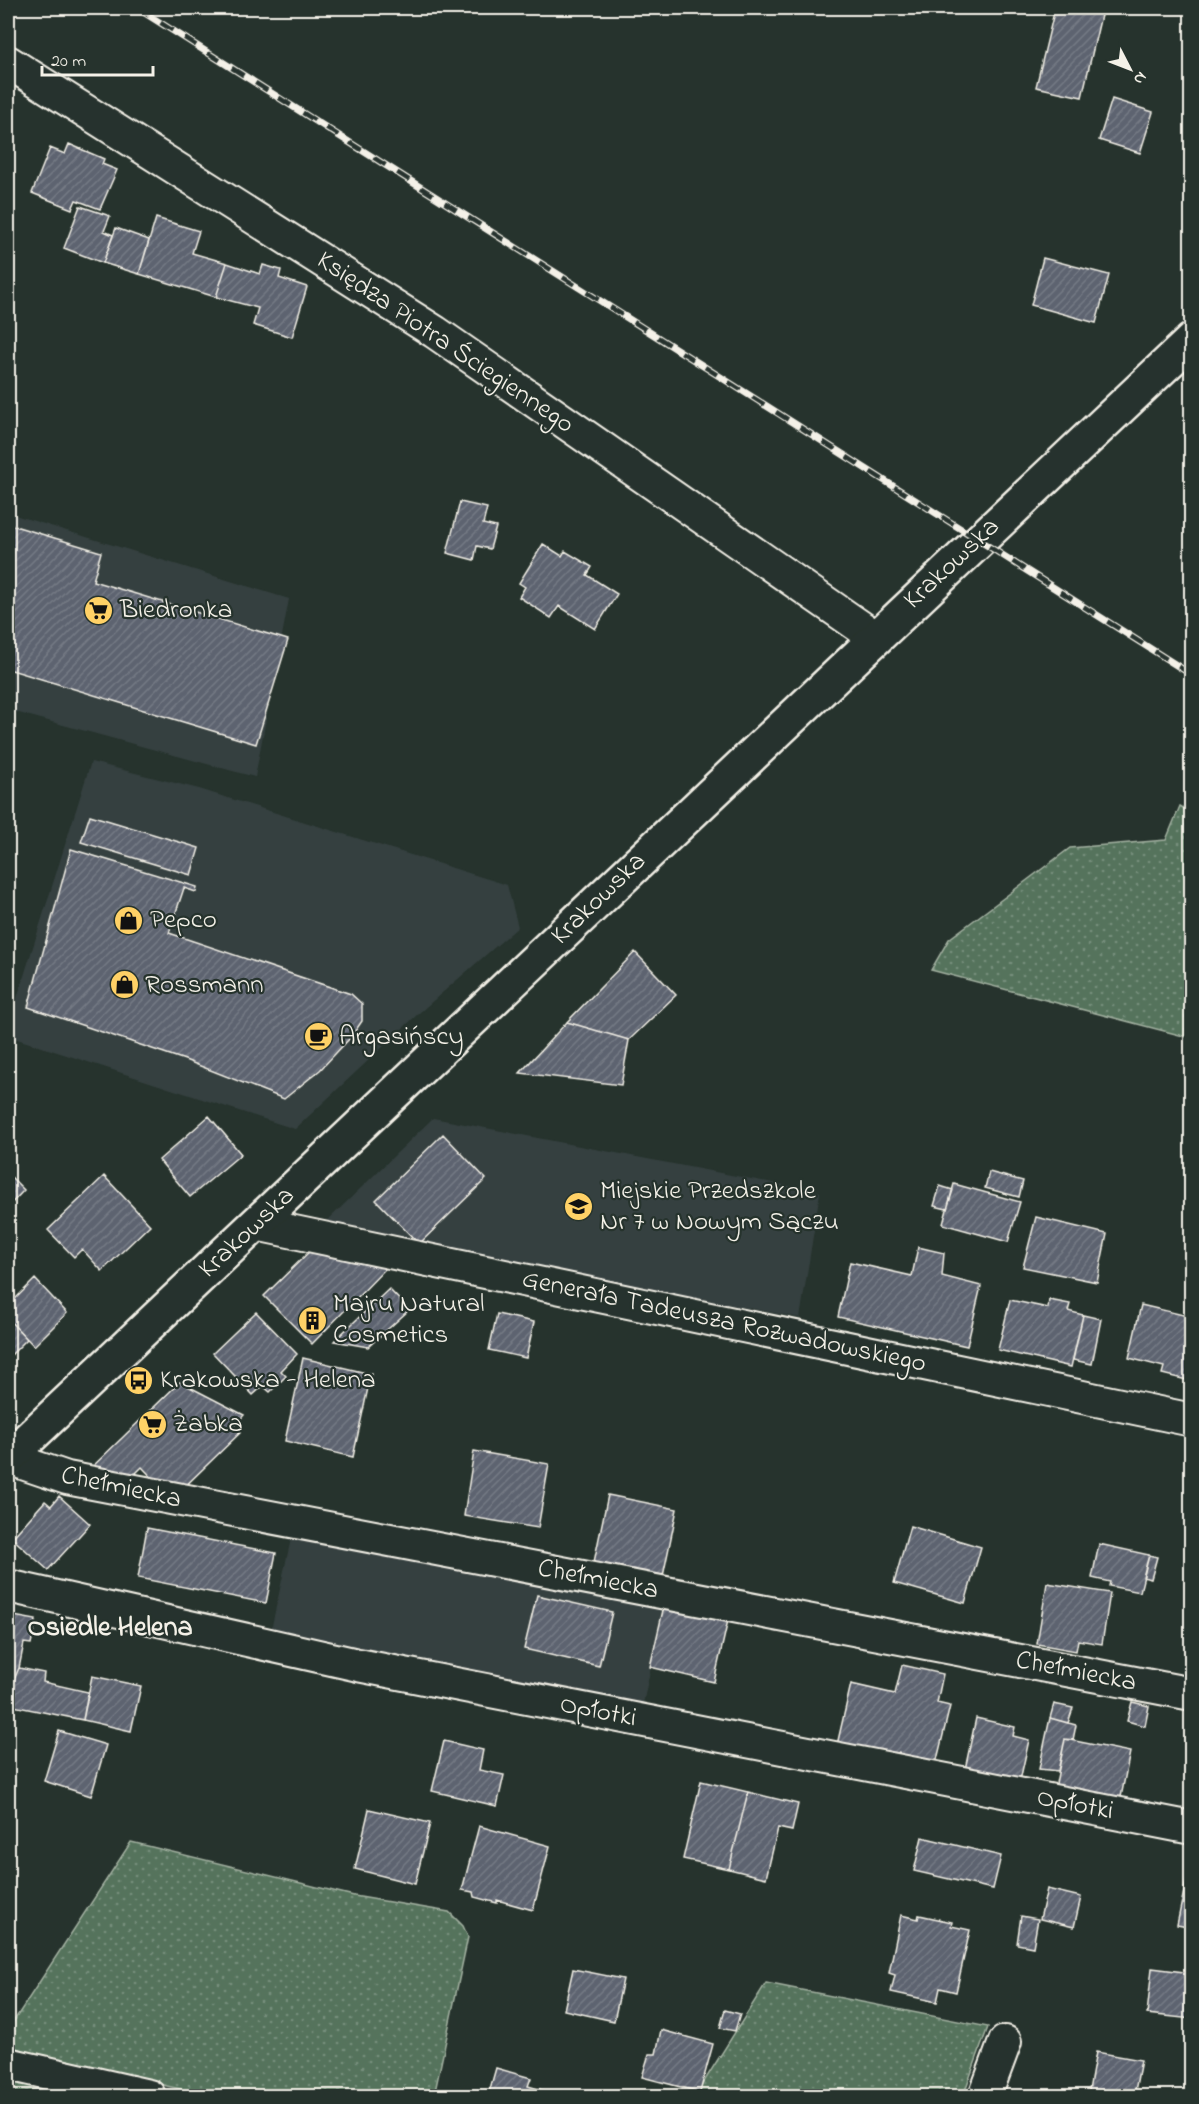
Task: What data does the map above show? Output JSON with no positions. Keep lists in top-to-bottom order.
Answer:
{
  "streets": {
    "main road": ["Krakowska"],
    "street": [
      "Księdza Piotra Ściegiennego",
      "Generała Tadeusza Rozwadowskiego",
      "Chełmiecka",
      "Opłotki"
    ]
  },
  "crossings": [
    ["Księdza Piotra Ściegiennego", "Krakowska"],
    ["Krakowska", "Generała Tadeusza Rozwadowskiego"],
    ["Krakowska", "Chełmiecka"]
  ],
  "districts": ["Osiedle Helena"],
  "places": {
    "supermarket": ["Biedronka", "Żabka"],
    "shop": ["Pepco", "Rossmann"],
    "cafe": ["Argasińscy"],
    "school or university": ["Miejskie Przedszkole Nr 7 w Nowym Sączu"],
    "building": ["Majru Natural Cosmetics"],
    "bus stop": ["Krakowska - Helena"]
  },
  "scale_bar": "20 m",
  "north": "bottom right"
}
